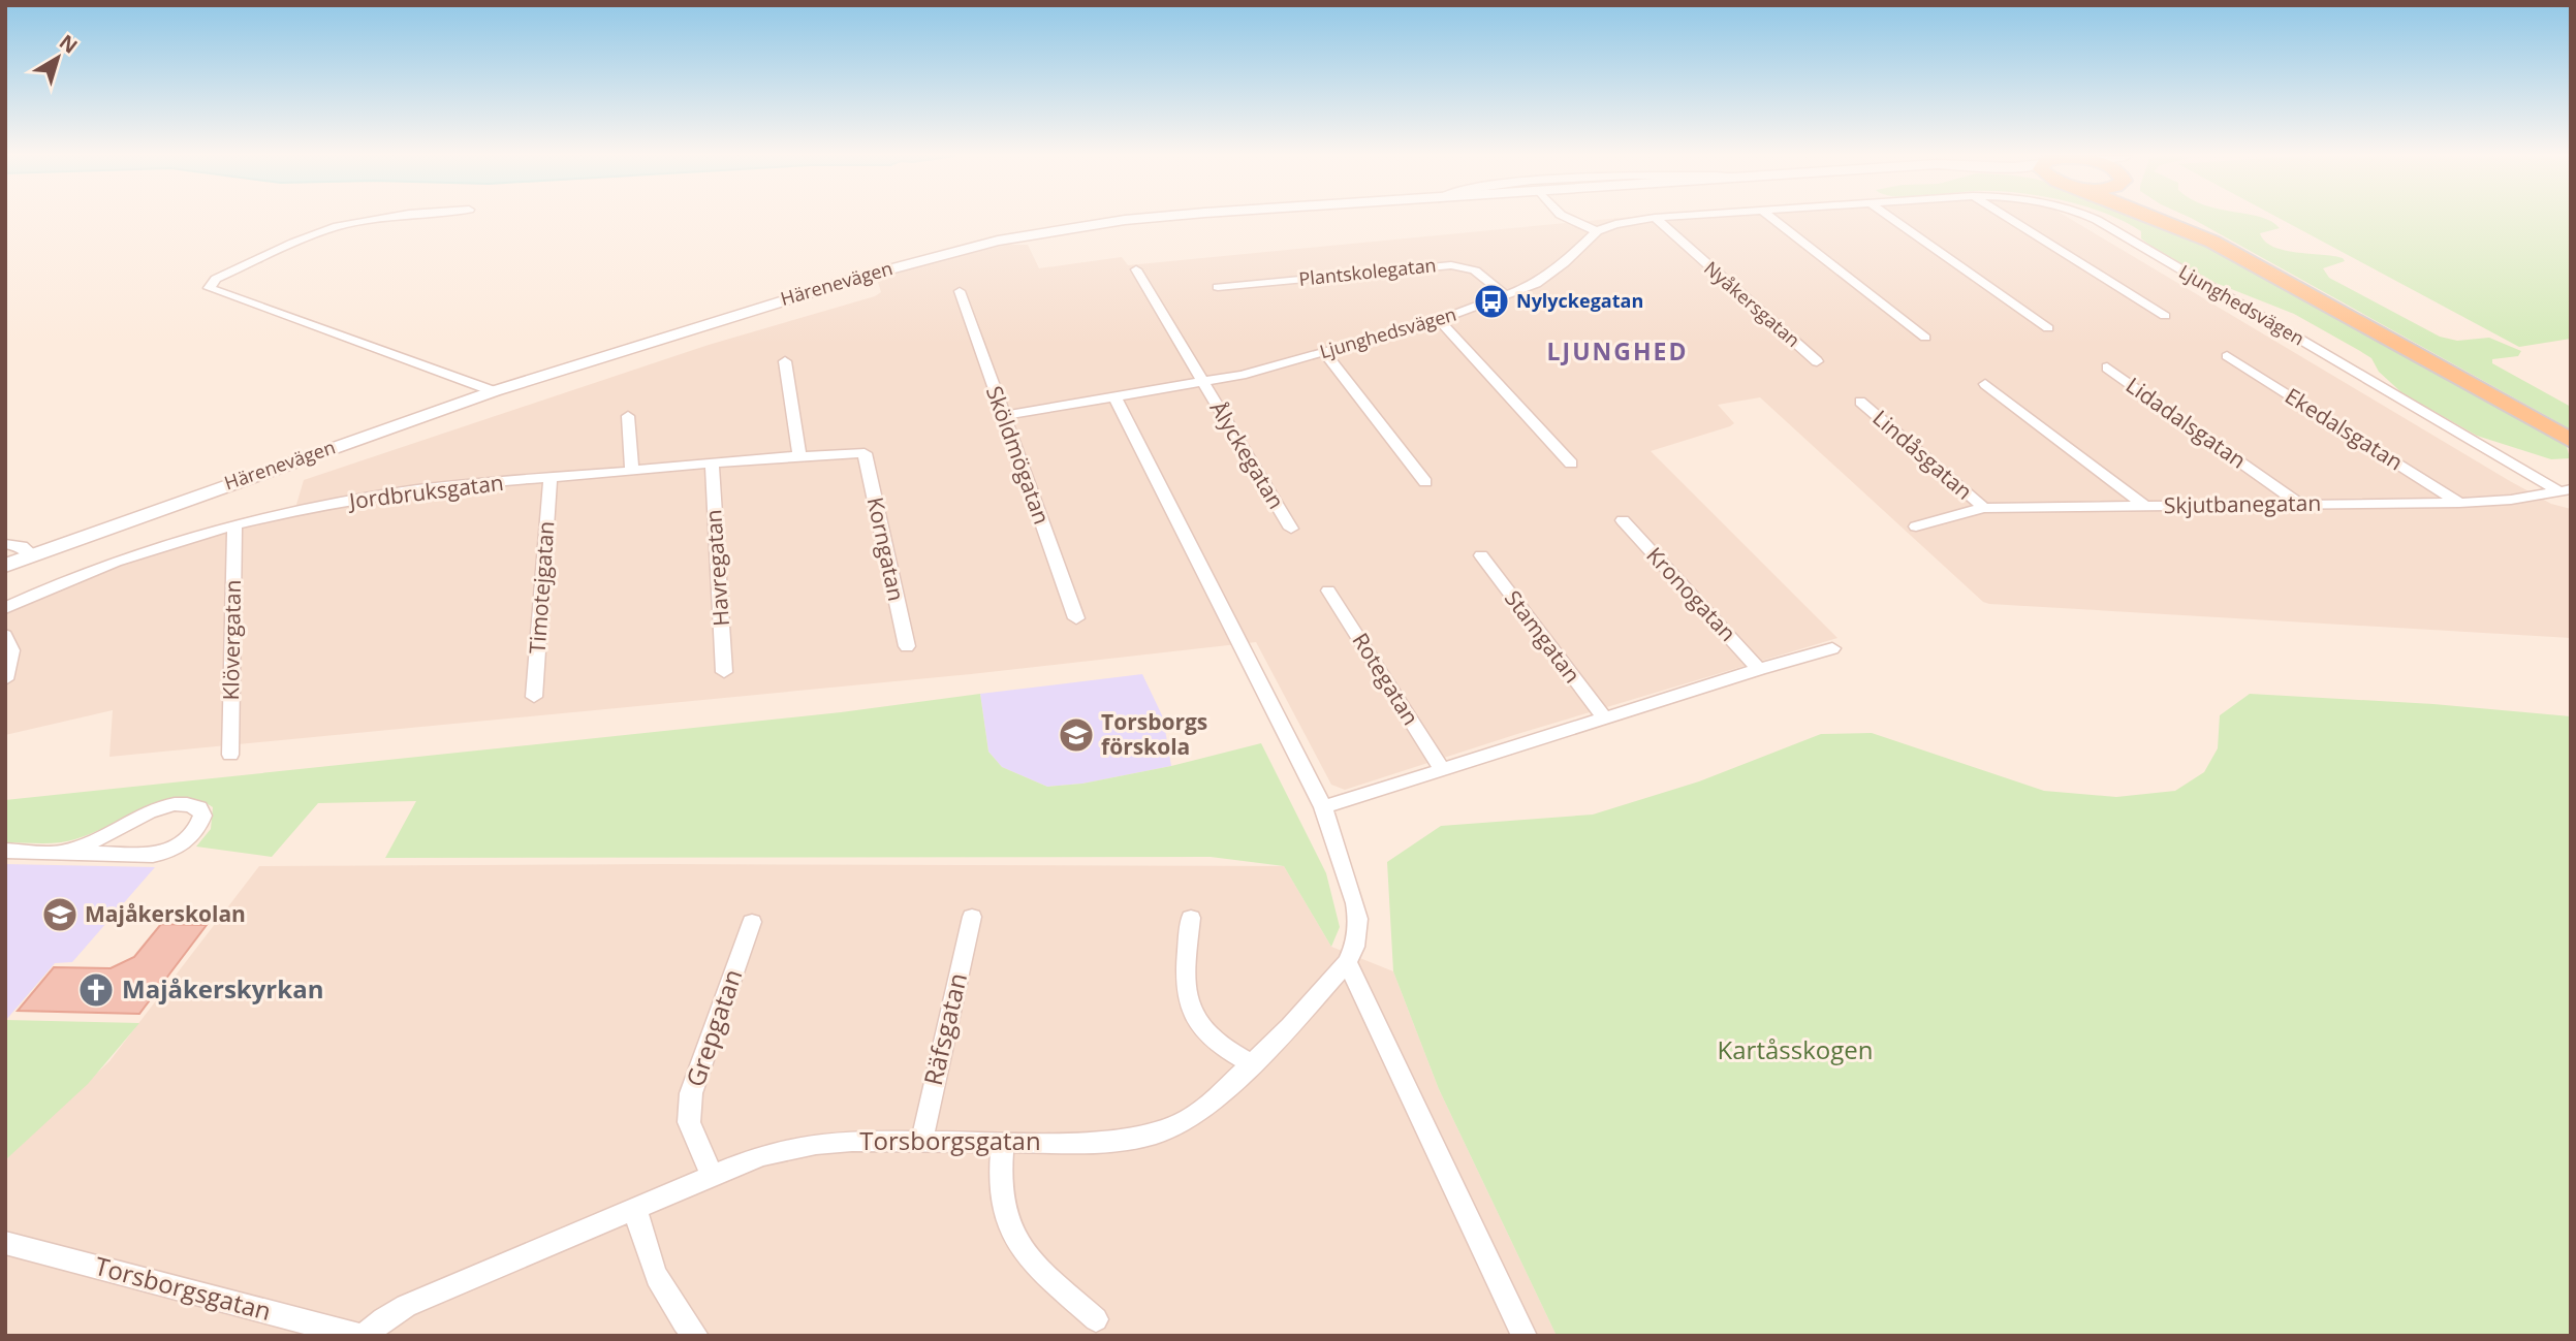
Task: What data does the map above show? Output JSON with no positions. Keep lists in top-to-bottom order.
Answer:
{
  "streets": {
    "street": [
      "Plantskolegatan",
      "Härenevägen",
      "Nyåkersgatan",
      "Ljunghedsvägen",
      "Lidadalsgatan",
      "Ekedalsgatan",
      "Sköldmögatan",
      "Ålyckegatan",
      "Lindåsgatan",
      "Jordbruksgatan",
      "Skjutbanegatan",
      "Korngatan",
      "Havregatan",
      "Timotejgatan",
      "Kronogatan",
      "Stamgatan",
      "Klövergatan",
      "Rotegatan",
      "Grepgatan",
      "Räfsgatan",
      "Torsborgsgatan"
    ]
  },
  "crossings": [
    ["Plantskolegatan", "Ljunghedsvägen"],
    ["Ljunghedsvägen", "Sköldmögatan"],
    ["Ljunghedsvägen", "Ålyckegatan"],
    ["Ljunghedsvägen", "Skjutbanegatan"],
    ["Lidadalsgatan", "Skjutbanegatan"],
    ["Ekedalsgatan", "Skjutbanegatan"],
    ["Lindåsgatan", "Skjutbanegatan"],
    ["Jordbruksgatan", "Korngatan"],
    ["Jordbruksgatan", "Havregatan"],
    ["Jordbruksgatan", "Timotejgatan"],
    ["Jordbruksgatan", "Klövergatan"],
    ["Grepgatan", "Torsborgsgatan"],
    ["Räfsgatan", "Torsborgsgatan"]
  ],
  "districts": ["LJUNGHED"],
  "parks": ["Kartåsskogen"],
  "places": {
    "bus stop": ["Nylyckegatan"],
    "school or university": ["Torsborgs förskola", "Majåkerskolan"],
    "church": ["Majåkerskyrkan"]
  },
  "north": "top right"
}
